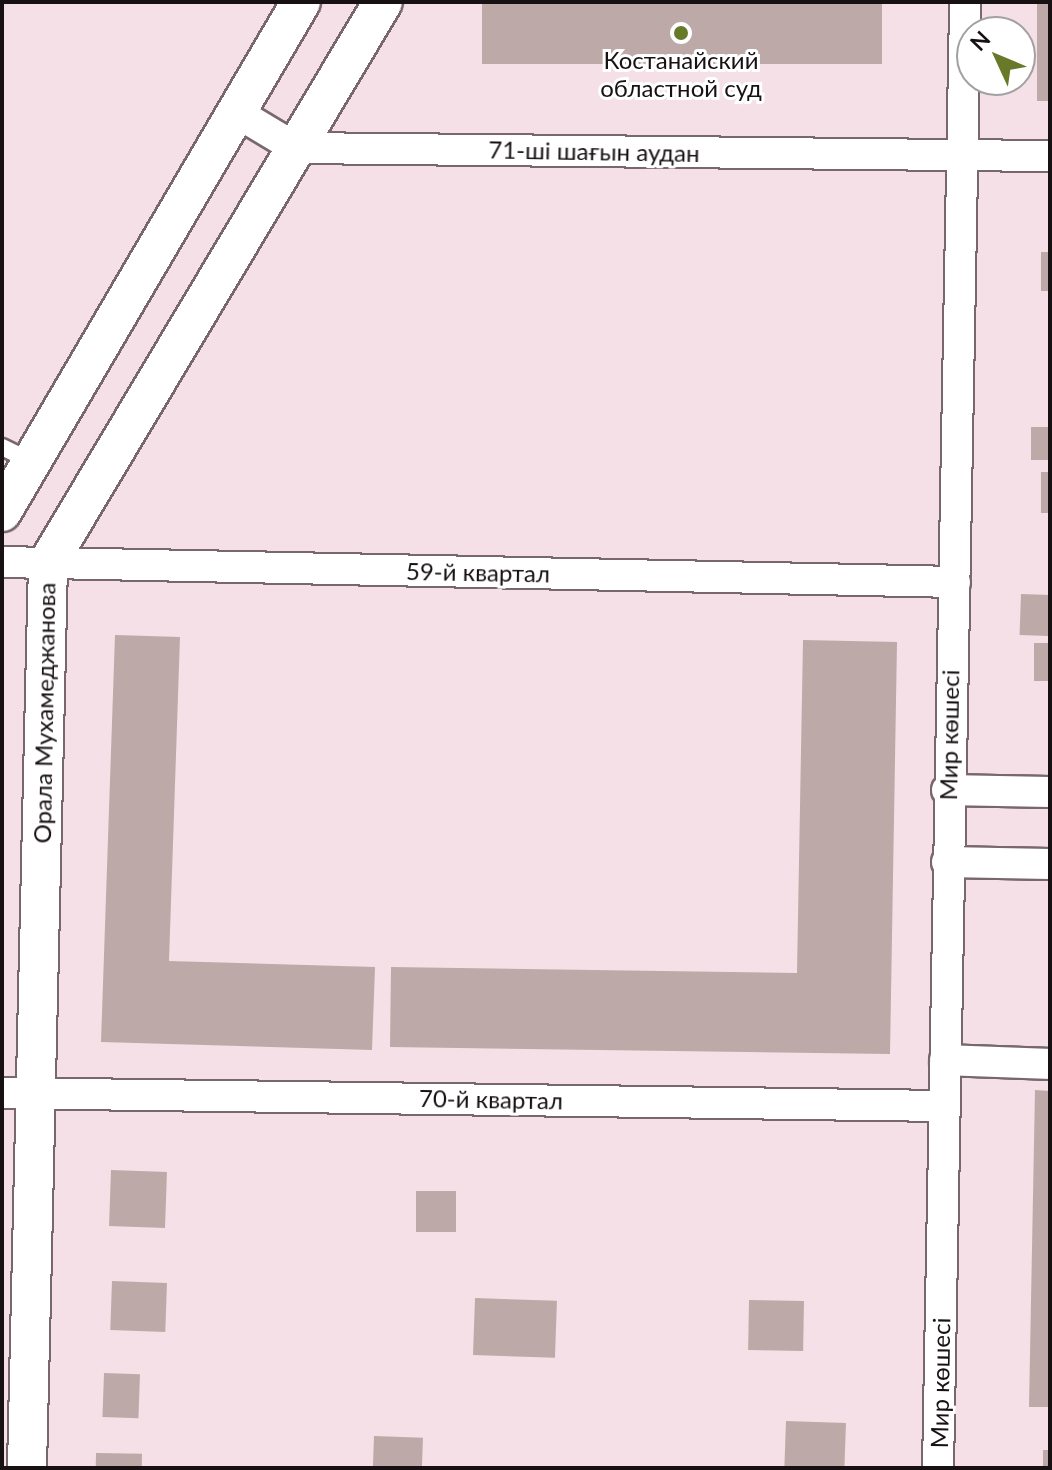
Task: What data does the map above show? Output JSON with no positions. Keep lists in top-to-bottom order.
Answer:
{
  "streets": {
    "street": [
      "71-ші шағын аудан",
      "59-й квартал",
      "Орала Мухамеджанова",
      "Мир көшесі",
      "70-й квартал"
    ]
  },
  "crossings": [
    ["71-ші шағын аудан", "Орала Мухамеджанова"],
    ["71-ші шағын аудан", "Мир көшесі"],
    ["59-й квартал", "Орала Мухамеджанова"],
    ["59-й квартал", "Мир көшесі"],
    ["Орала Мухамеджанова", "70-й квартал"],
    ["Мир көшесі", "70-й квартал"]
  ],
  "places": ["Костанайский областной суд"],
  "north": "top left"
}
